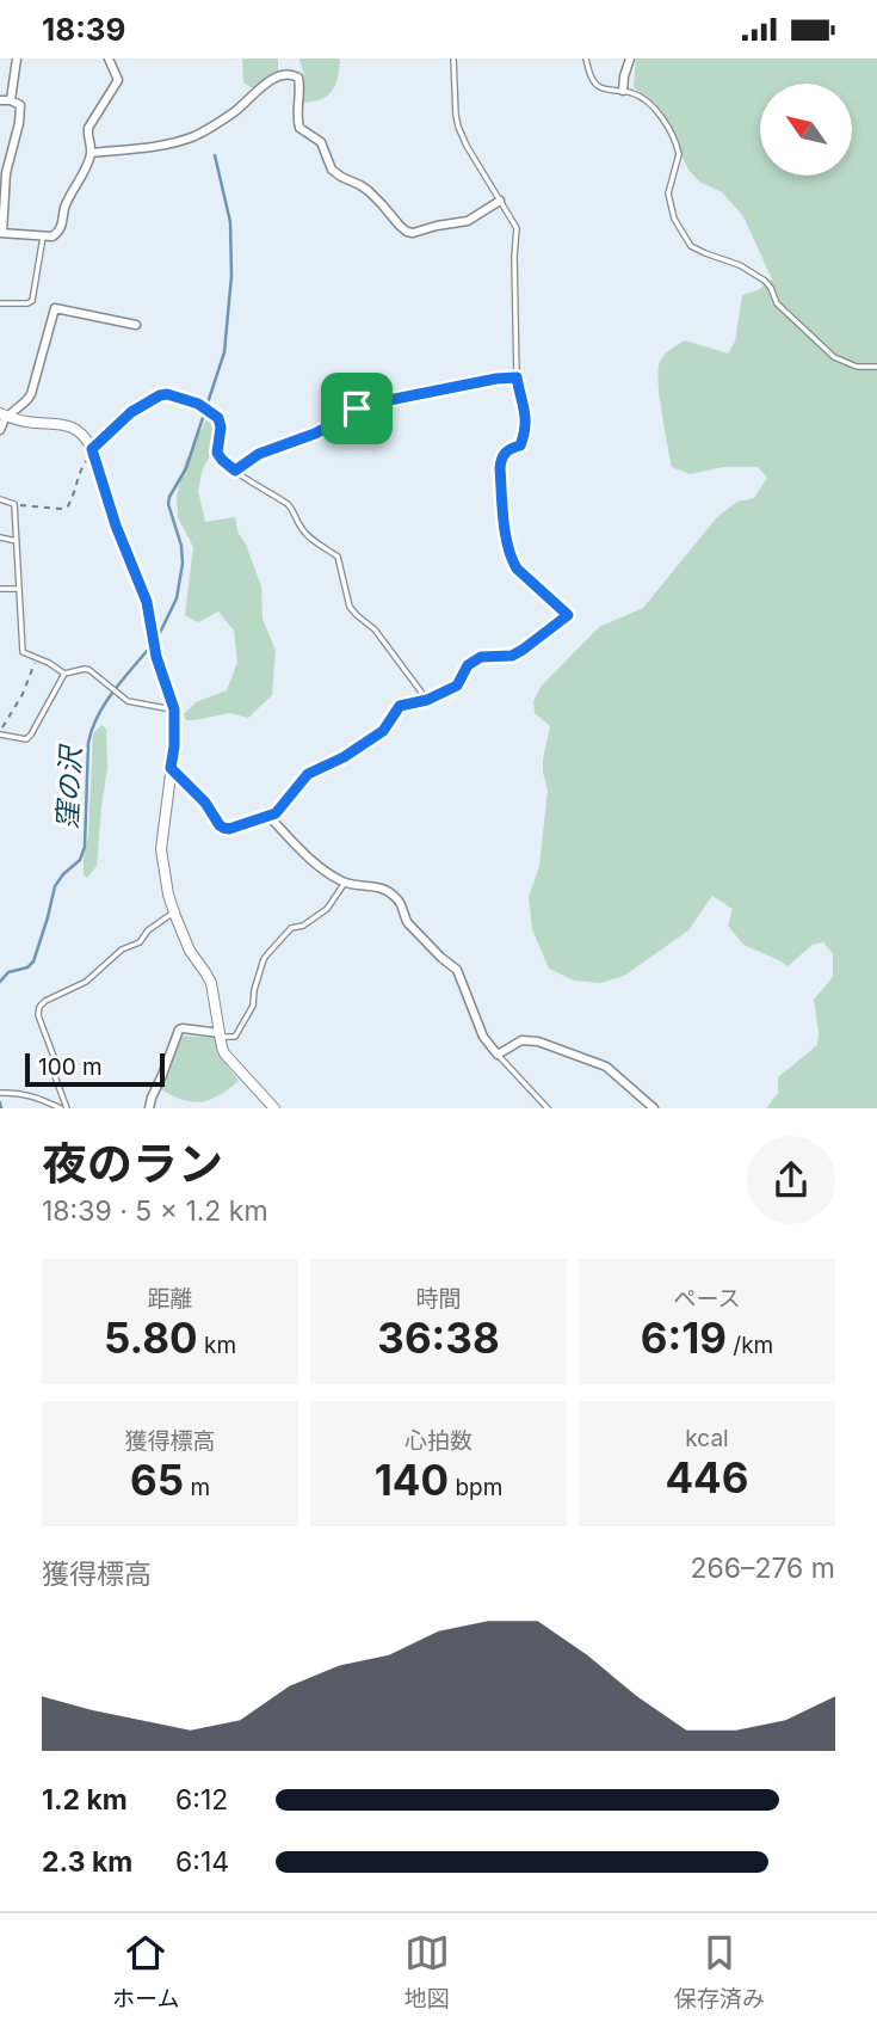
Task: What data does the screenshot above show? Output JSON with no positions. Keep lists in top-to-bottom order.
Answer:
{
  "water": ["窪の沢"],
  "scale_bar": "100 m",
  "north": "top left",
  "page": {
    "status": "18:39",
    "scale": "100 m",
    "heading": ["夜のラン", "18:39 · 5 × 1.2 km"],
    "stats": [
      ["距離", "5.80 km"],
      ["時間", "36:38"],
      ["ペース", "6:19 /km"],
      ["獲得標高", "65 m"],
      ["心拍数", "140 bpm"],
      ["kcal", "446"]
    ],
    "chart": ["獲得標高", "266–276 m"],
    "list": [
      {
        "name": "1.2 km",
        "note": "6:12"
      },
      {
        "name": "2.3 km",
        "note": "6:14"
      }
    ],
    "tabs": ["ホーム", "地図", "保存済み"]
  }
}
